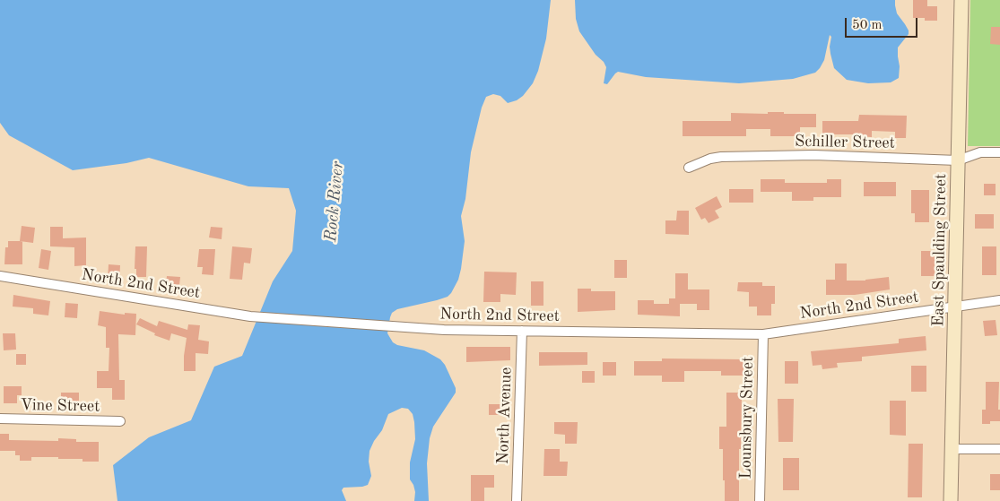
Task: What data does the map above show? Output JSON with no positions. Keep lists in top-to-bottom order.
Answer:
{
  "streets": {
    "street": [
      "Schiller Street",
      "East Spaulding Street",
      "North 2nd Street",
      "Vine Street",
      "North Avenue",
      "Lounsbury Street"
    ]
  },
  "crossings": [
    ["Schiller Street", "East Spaulding Street"],
    ["East Spaulding Street", "North 2nd Street"],
    ["North 2nd Street", "North Avenue"],
    ["North 2nd Street", "Lounsbury Street"]
  ],
  "water": ["Rock River"],
  "scale_bar": "50 m"
}
